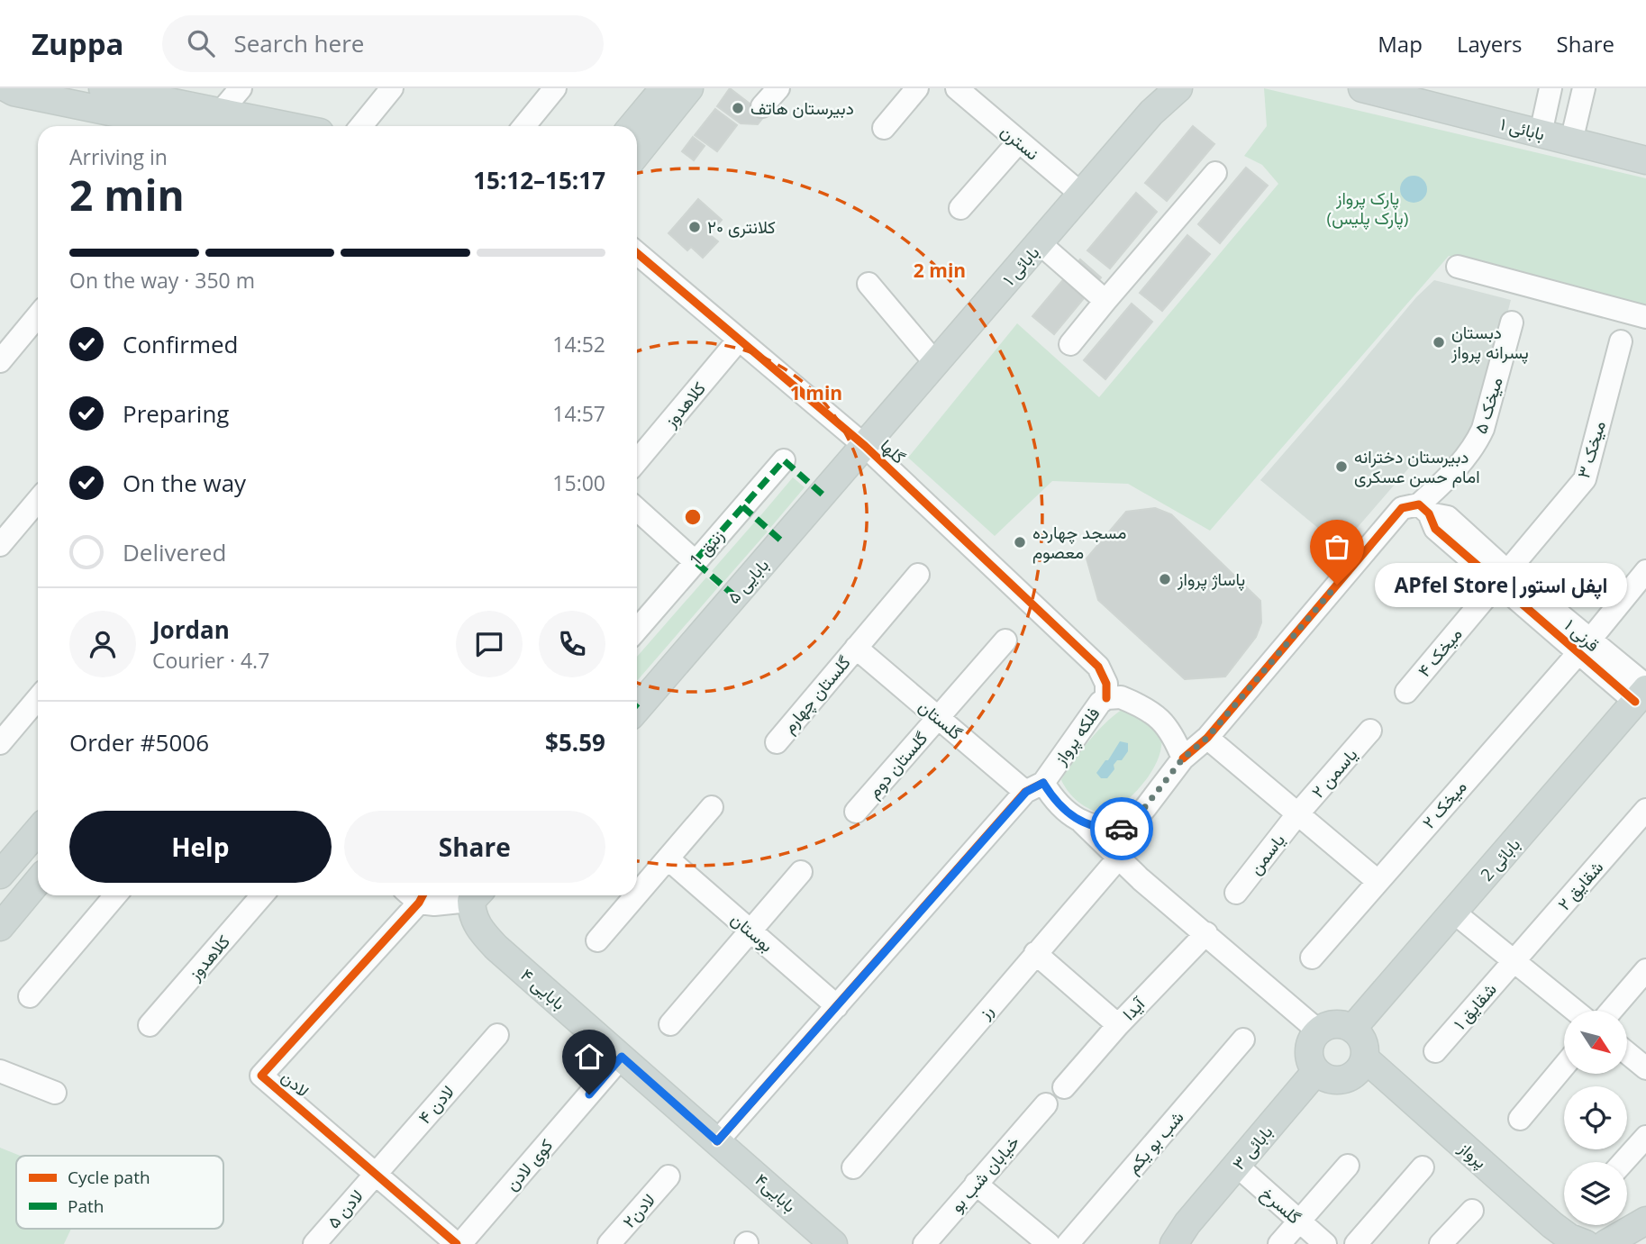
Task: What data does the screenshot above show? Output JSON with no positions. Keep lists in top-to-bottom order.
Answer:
{
  "streets": {
    "main road": [
      "بابائی ۱",
      "۵ بابایی",
      "بابائی 2",
      "بابایی ۴",
      "بابائی ۳",
      "پرواز",
      "بابایی۴"
    ],
    "street": [
      "نسترن",
      "کلاهدوز",
      "میخک ۵",
      "میخک ۳",
      "گلها",
      "زنبق 1",
      "قرنی ۱",
      "میخک ۴",
      "گلستان چهارم",
      "گلستان",
      "فلکه پرواز",
      "گلستان دوم",
      "یاسمن ۲",
      "میخک ۲",
      "یاسمن",
      "شقایق ۲",
      "بوستان",
      "شقایق ۱",
      "آیدا",
      "رز",
      "لادن",
      "لادن ۴",
      "شب بو یکم",
      "کوی لادن",
      "خیابان شب بو",
      "گلسرخ",
      "لادن ۵",
      "لادن۲"
    ]
  },
  "crossings": [
    ["بابائی ۱", "نسترن"],
    ["بابائی ۱", "گلها"],
    ["بابائی ۱", "۵ بابایی"],
    ["کلاهدوز", "گلها"],
    ["میخک ۵", "گلها"],
    ["میخک ۵", "قرنی ۱"],
    ["میخک ۵", "گلستان"],
    ["میخک ۵", "فلکه پرواز"],
    ["میخک ۳", "قرنی ۱"],
    ["میخک ۳", "میخک ۴"],
    ["گلها", "۵ بابایی"],
    ["گلها", "گلستان"],
    ["گلها", "فلکه پرواز"],
    ["قرنی ۱", "میخک ۴"],
    ["قرنی ۱", "میخک ۲"],
    ["قرنی ۱", "بابائی 2"],
    ["گلستان چهارم", "گلستان"],
    ["گلستان", "فلکه پرواز"],
    ["گلستان", "گلستان دوم"],
    ["یاسمن ۲", "یاسمن"],
    ["بابائی 2", "بابائی ۳"],
    ["بابائی 2", "پرواز"],
    ["شقایق ۲", "شقایق ۱"],
    ["بابایی ۴", "کوی لادن"],
    ["بابایی ۴", "بابایی۴"],
    ["لادن", "لادن ۴"],
    ["لادن", "کوی لادن"],
    ["لادن", "لادن ۵"],
    ["لادن ۴", "لادن ۵"],
    ["بابائی ۳", "پرواز"],
    ["بابائی ۳", "گلسرخ"]
  ],
  "parks": ["پارک پرواز (پارک پلیس)"],
  "places": [
    "دبیرستان هاتف",
    "کلانتری ۲۰",
    "دبستان پسرانه پرواز",
    "دبیرستان دخترانه امام حسن عسکری",
    "مسجد چهارده معصوم",
    "پاساژ پرواز",
    "APfel Store|اپفل استور"
  ],
  "legend": ["Cycle path", "Path"],
  "north": "bottom right",
  "page": {
    "header": "Zuppa",
    "search": "Search here",
    "nav": ["Map", "Layers", "Share"],
    "heading": ["2 min", "Arriving in", "15:12–15:17"],
    "panel": [
      "Jordan",
      "Courier · 4.7",
      "Order #5006",
      "$5.59"
    ],
    "bar": "On the way · 350 m",
    "list": [
      ["Confirmed", "14:52"],
      ["Preparing", "14:57"],
      ["On the way", "15:00"],
      "Delivered"
    ],
    "bubble": "APfel Store|اپفل استور",
    "buttons": ["Help", "Share"]
  },
  "rings": ["2 min", "1 min"]
}
